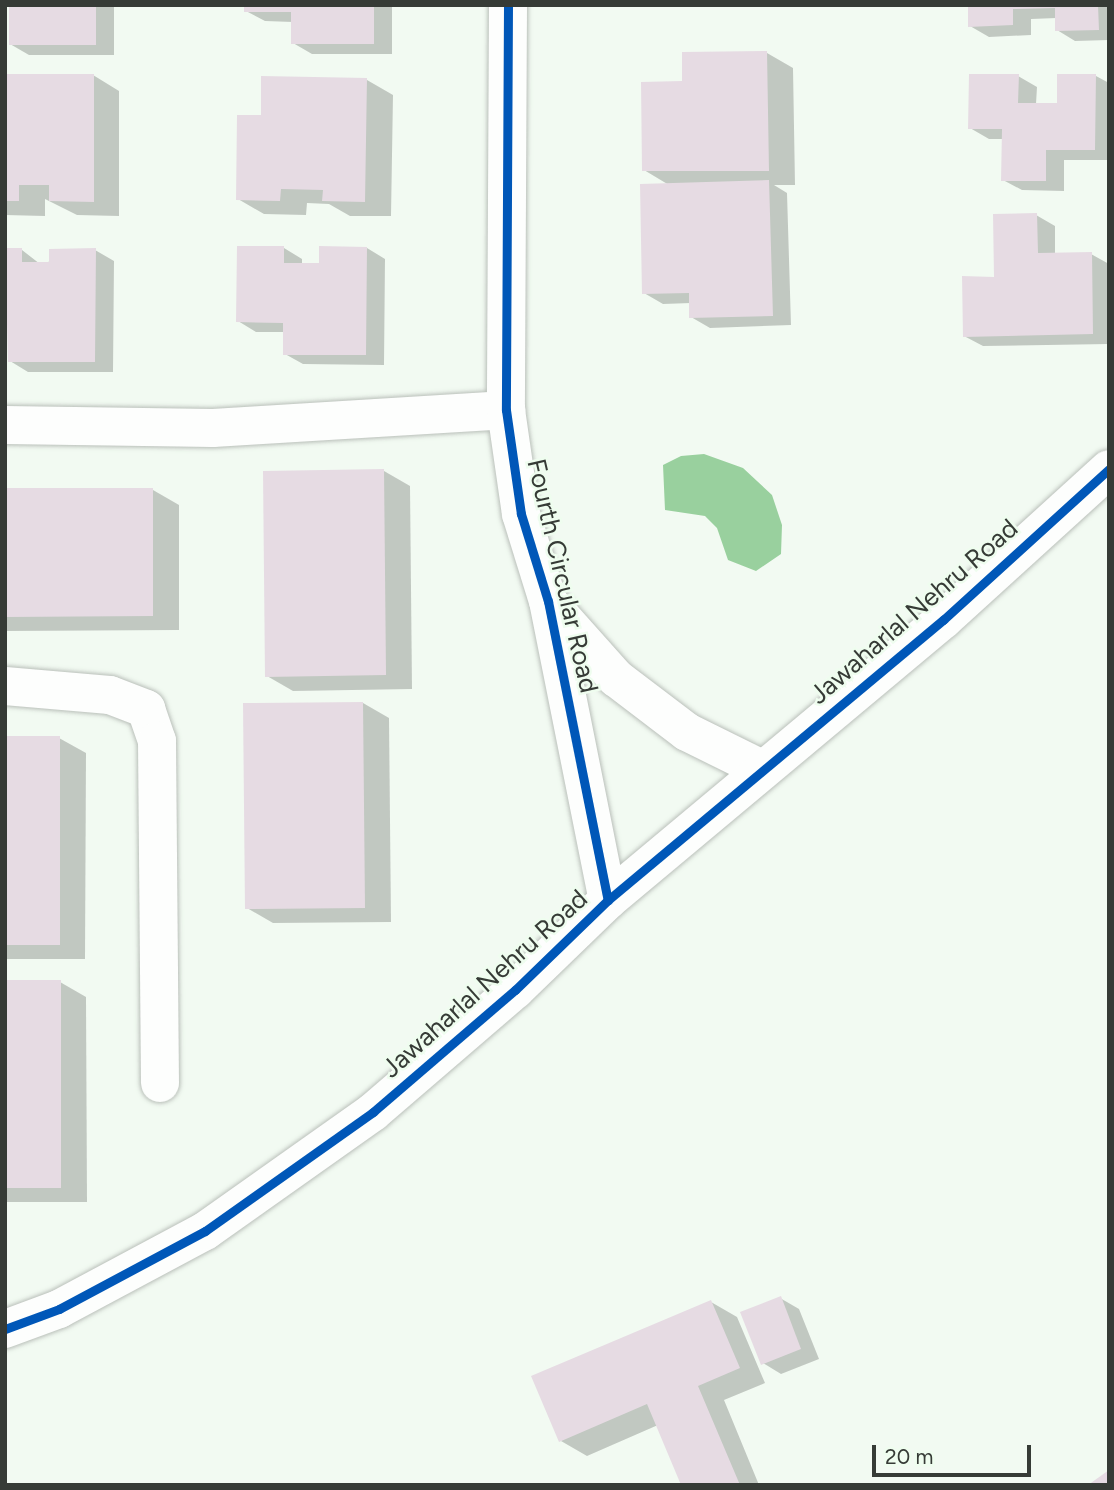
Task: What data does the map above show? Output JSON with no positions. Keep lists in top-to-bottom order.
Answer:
{
  "streets": {
    "street": ["Fourth Circular Road", "Jawaharlal Nehru Road"]
  },
  "crossings": [
    ["Fourth Circular Road", "Jawaharlal Nehru Road"]
  ],
  "scale_bar": "20 m"
}
